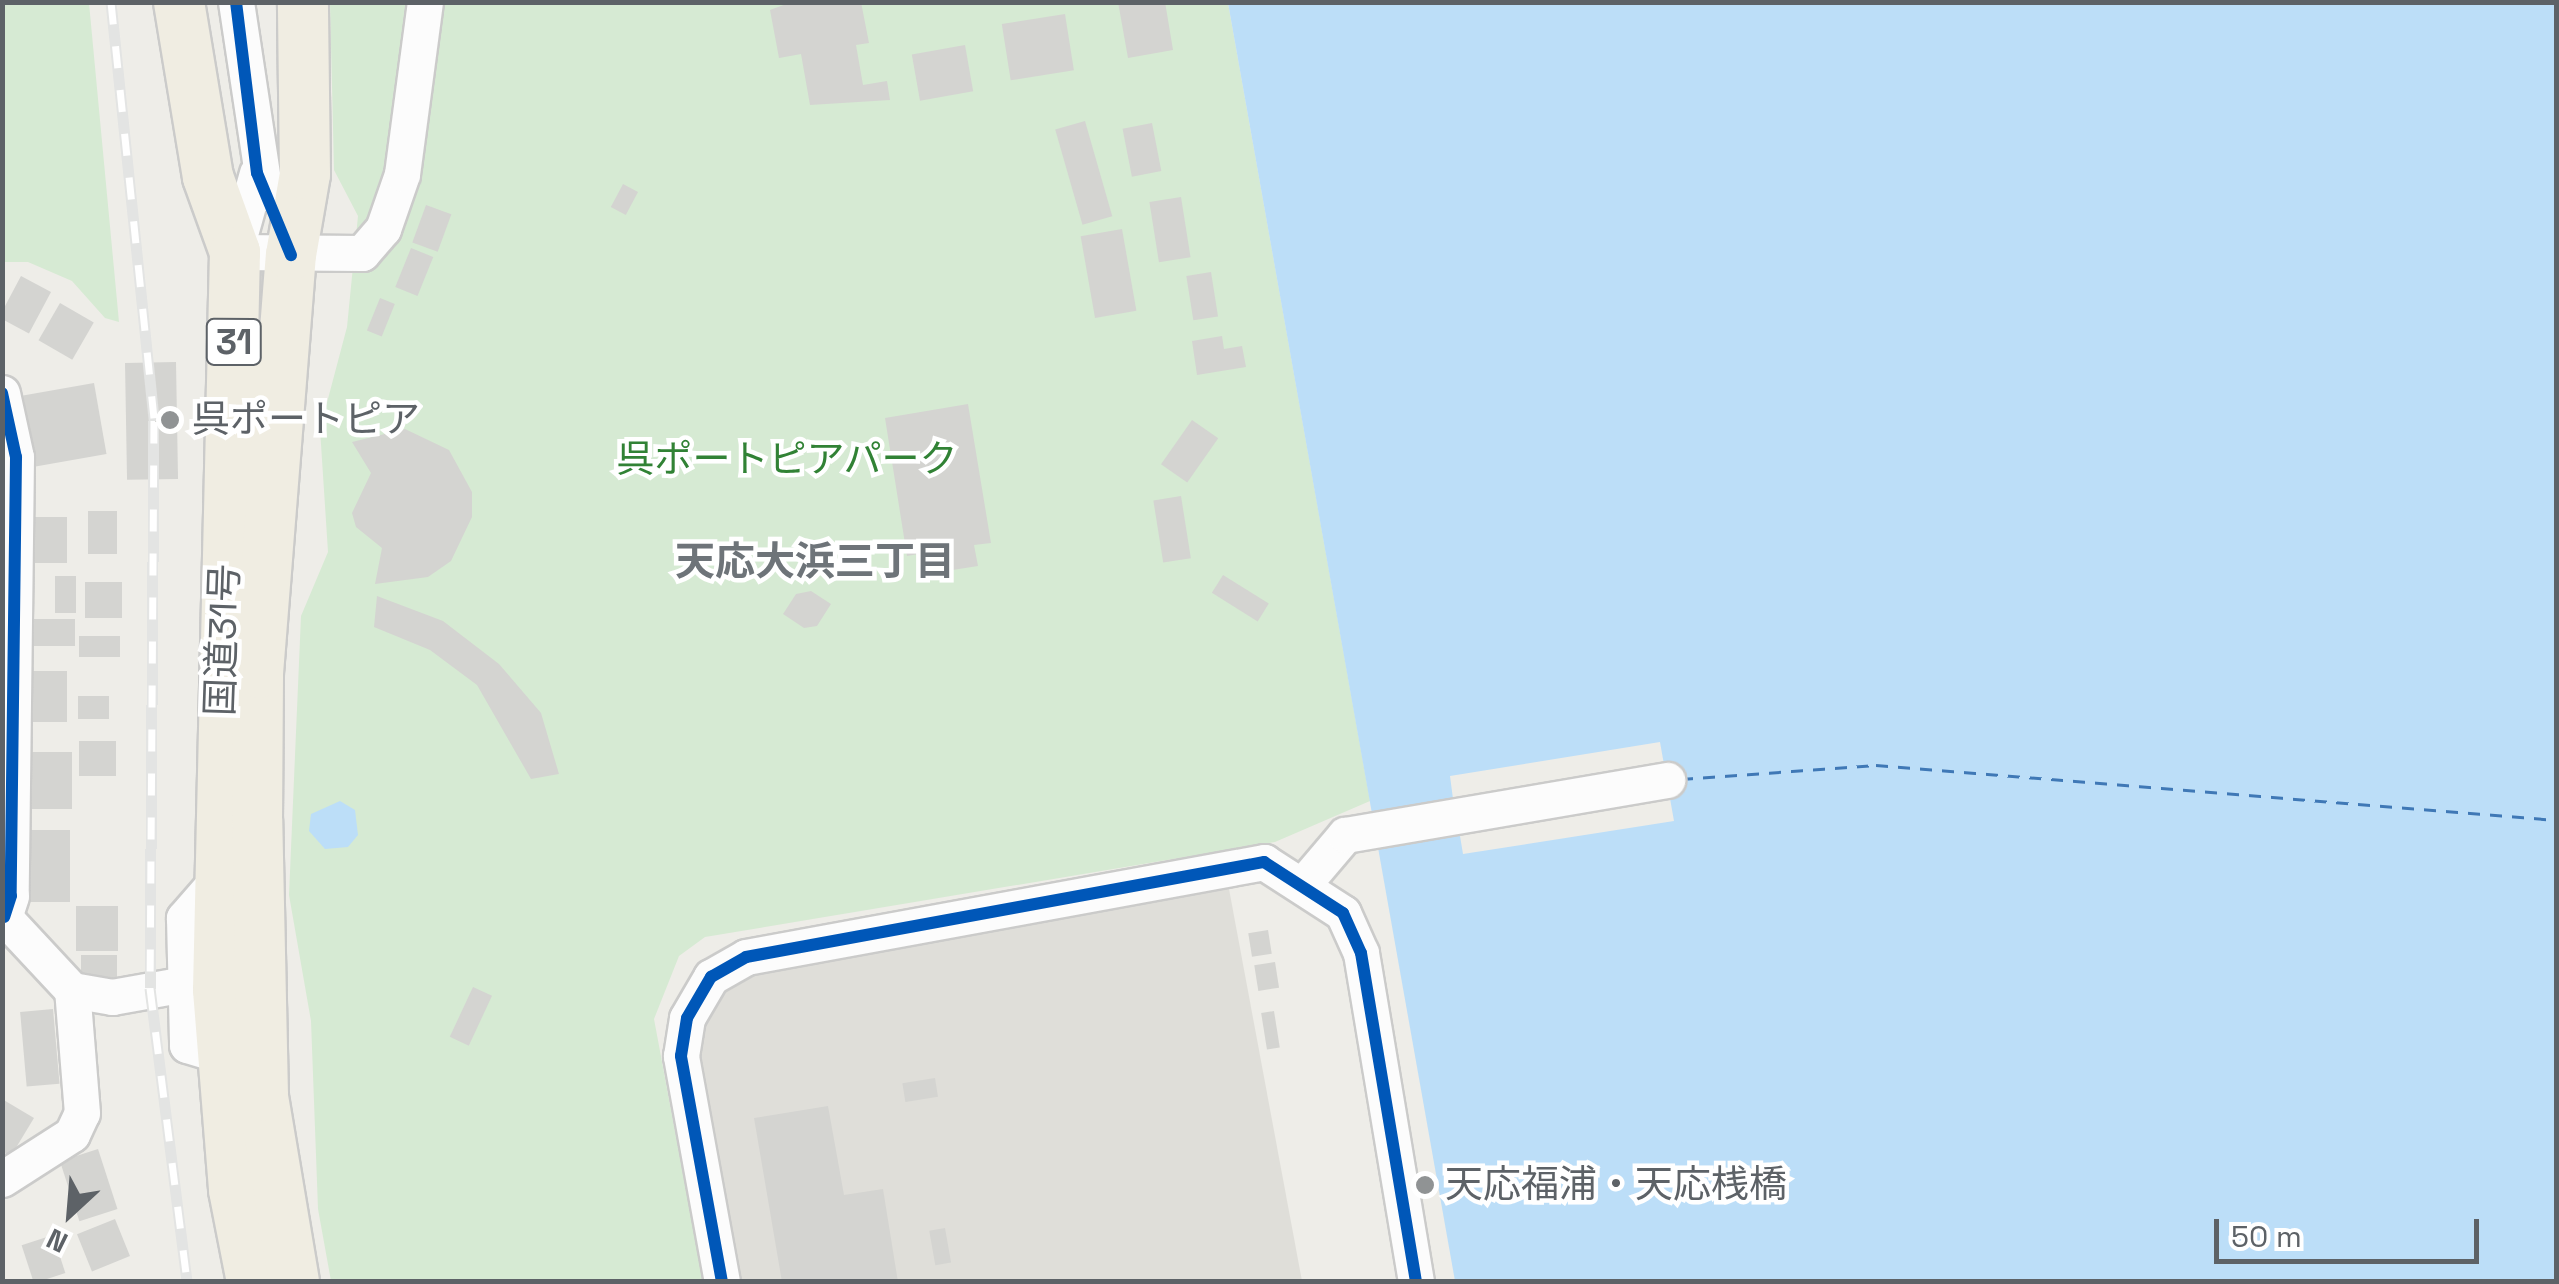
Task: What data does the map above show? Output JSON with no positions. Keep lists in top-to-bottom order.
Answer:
{
  "streets": {
    "highway": ["31", "国道31号"]
  },
  "districts": ["天応大浜三丁目"],
  "parks": ["呉ポートピアパーク"],
  "places": ["呉ポートピア", "天応福浦・天応桟橋"],
  "scale_bar": "50 m",
  "north": "bottom left"
}
